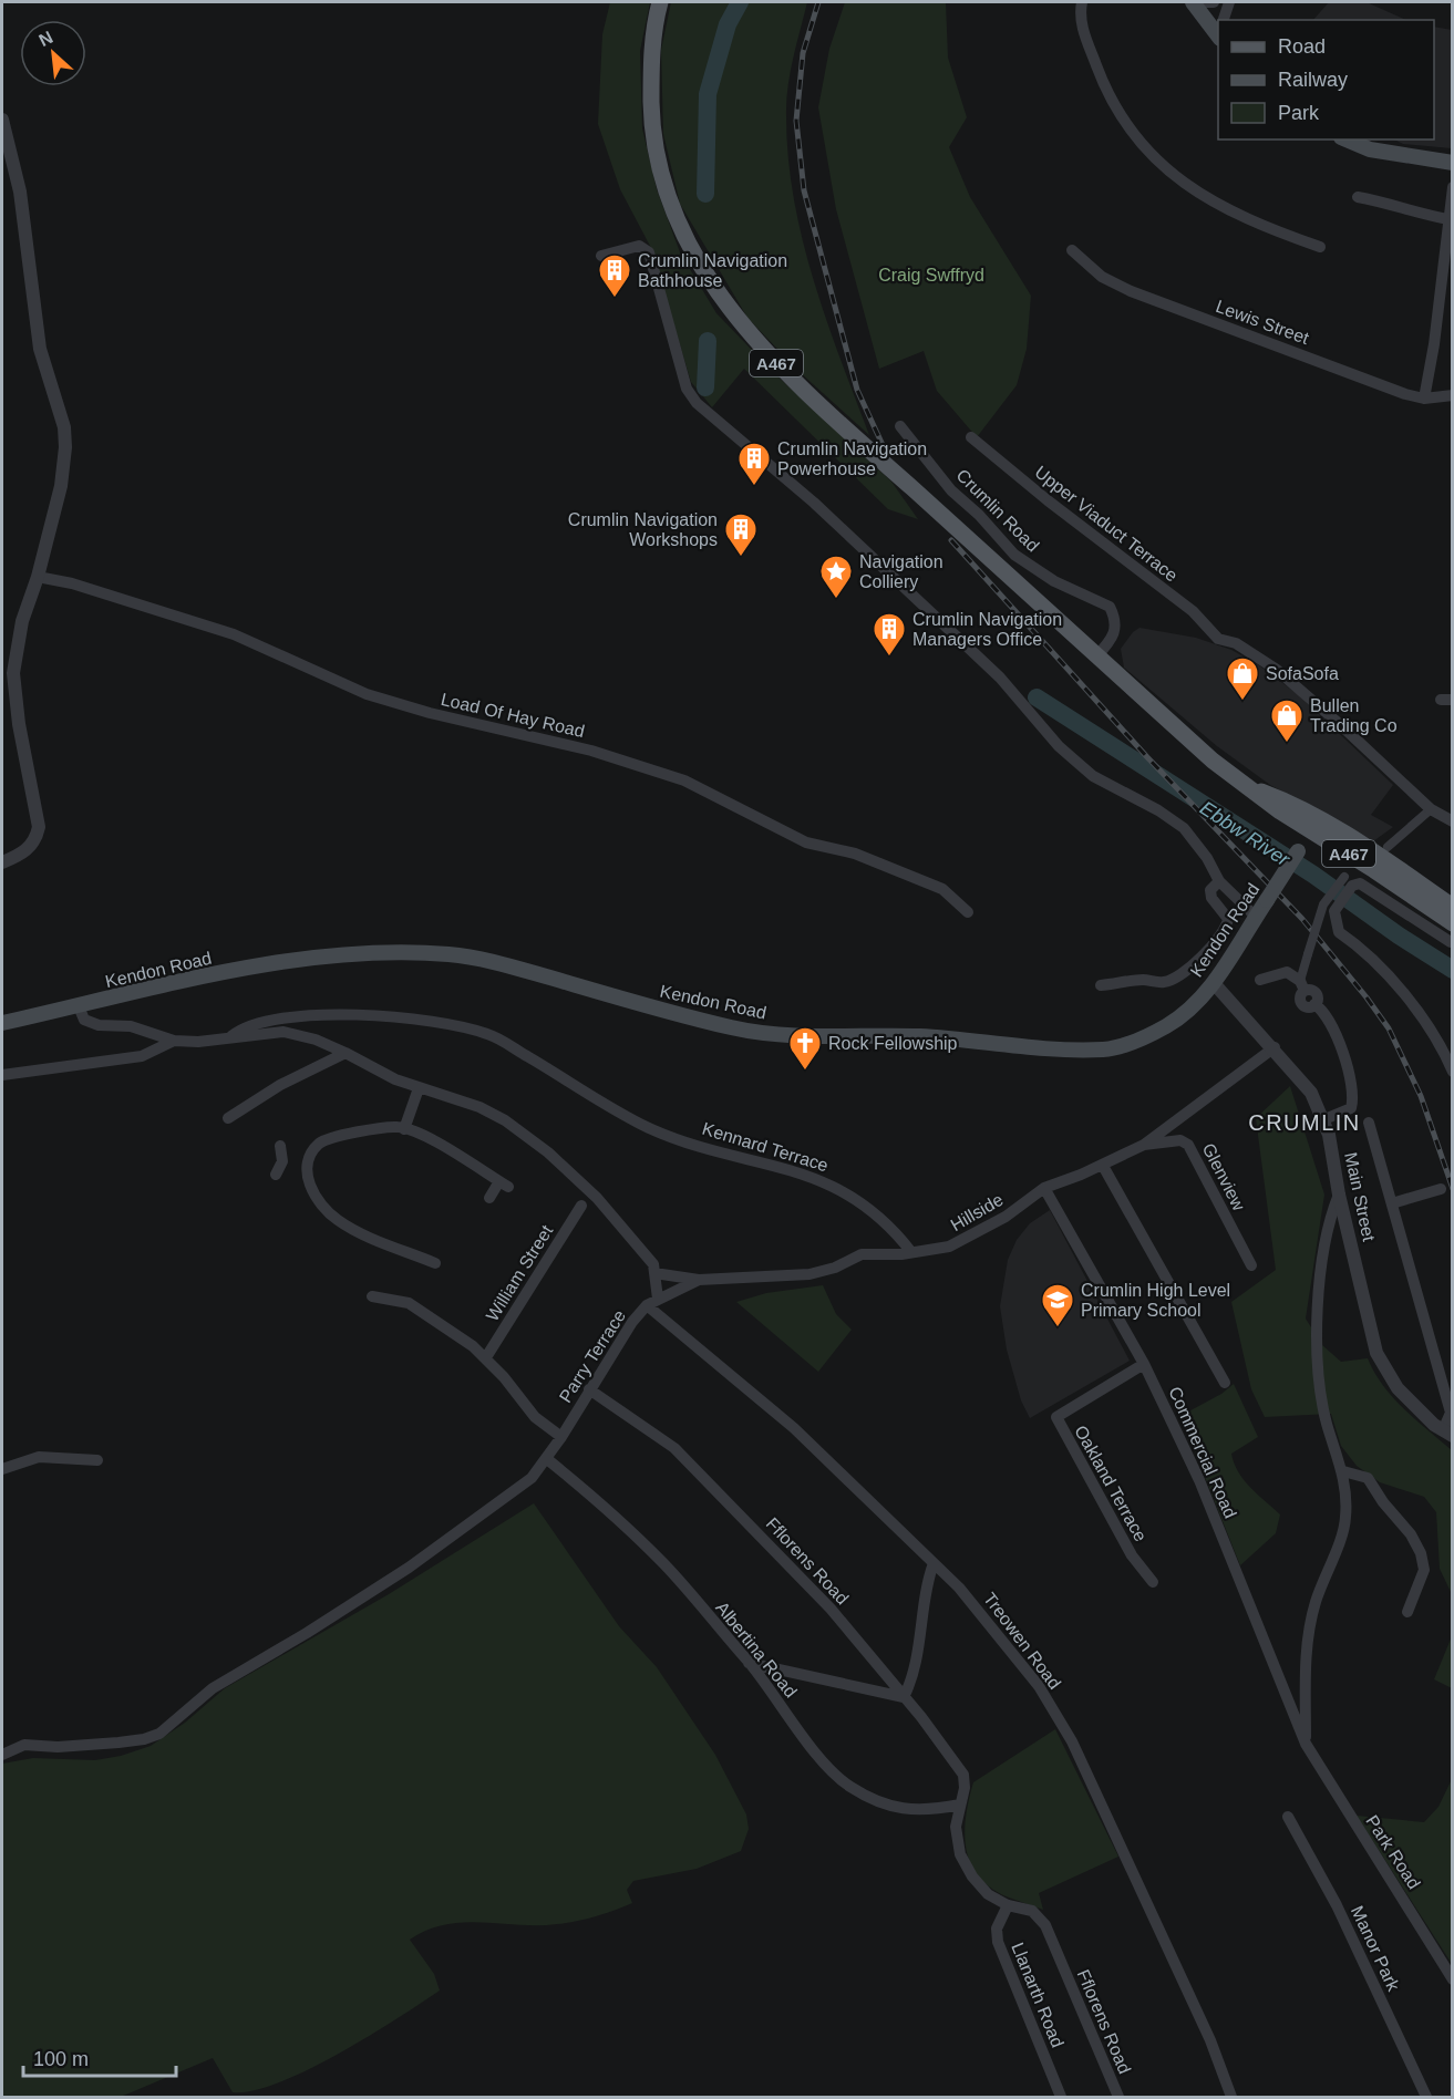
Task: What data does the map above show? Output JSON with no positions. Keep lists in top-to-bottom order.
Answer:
{
  "streets": {
    "main road": ["A467", "Kendon Road"],
    "street": [
      "Lewis Street",
      "Crumlin Road",
      "Upper Viaduct Terrace",
      "Load Of Hay Road",
      "Kennard Terrace",
      "Glenview",
      "Main Street",
      "Hillside",
      "William Street",
      "Parry Terrace",
      "Commercial Road",
      "Oakland Terrace",
      "Fflorens Road",
      "Treowen Road",
      "Albertina Road",
      "Park Road",
      "Manor Park",
      "Llanarth Road"
    ]
  },
  "crossings": [
    ["A467", "Crumlin Road"],
    ["A467", "Kendon Road"],
    ["Kendon Road", "Main Street"],
    ["Kennard Terrace", "Hillside"],
    ["Glenview", "Hillside"],
    ["Main Street", "Hillside"],
    ["Hillside", "Parry Terrace"],
    ["Hillside", "Commercial Road"],
    ["Parry Terrace", "Fflorens Road"],
    ["Parry Terrace", "Treowen Road"],
    ["Parry Terrace", "Albertina Road"],
    ["Commercial Road", "Oakland Terrace"],
    ["Commercial Road", "Park Road"],
    ["Fflorens Road", "Albertina Road"],
    ["Fflorens Road", "Llanarth Road"]
  ],
  "districts": ["CRUMLIN"],
  "water": ["Ebbw River"],
  "parks": ["Craig Swffryd"],
  "places": {
    "building": [
      "Crumlin Navigation Bathhouse",
      "Crumlin Navigation Powerhouse",
      "Crumlin Navigation Workshops",
      "Crumlin Navigation Managers Office"
    ],
    "place": ["Navigation Colliery"],
    "shop": ["SofaSofa", "Bullen Trading Co"],
    "church": ["Rock Fellowship"],
    "school or university": ["Crumlin High Level Primary School"]
  },
  "legend": ["Road", "Railway", "Park"],
  "scale_bar": "100 m",
  "north": "top left"
}
